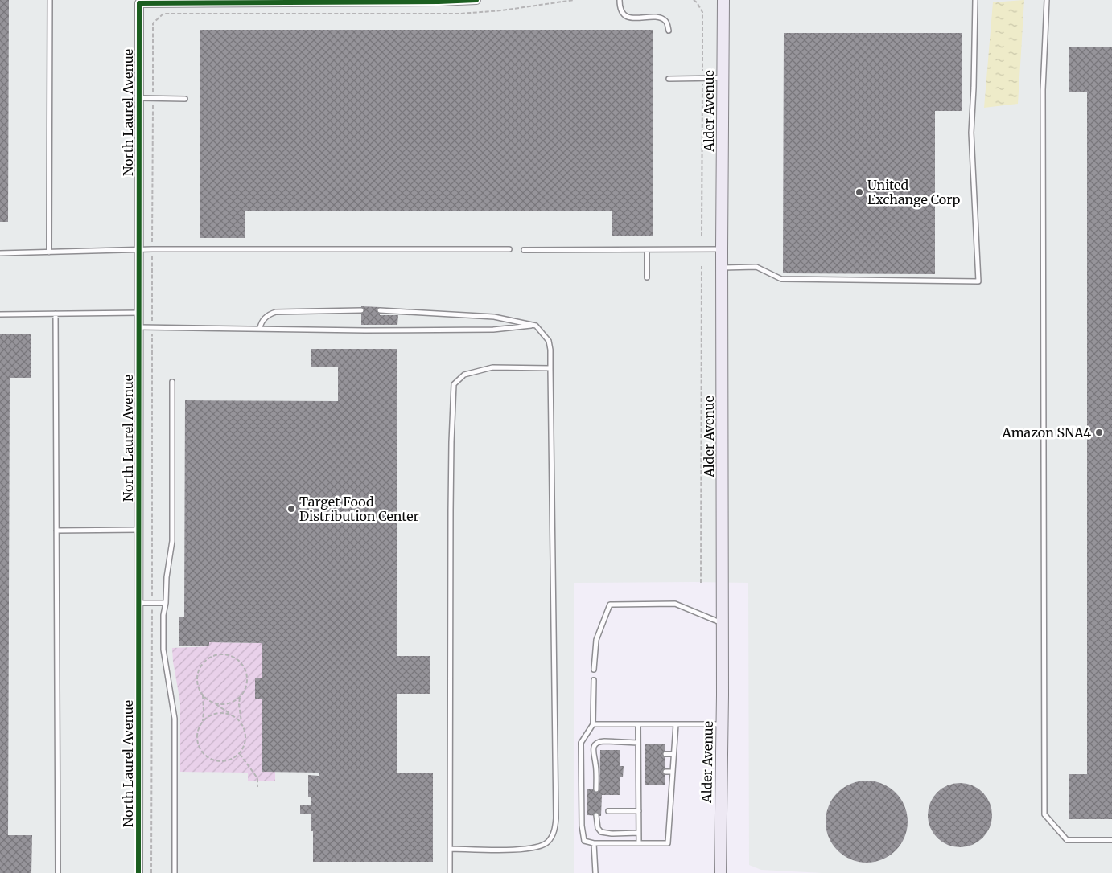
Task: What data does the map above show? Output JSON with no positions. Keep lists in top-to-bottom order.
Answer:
{
  "streets": {
    "main road": ["Alder Avenue"],
    "street": ["North Laurel Avenue"]
  },
  "places": ["United Exchange Corp", "Amazon SNA4", "Target Food Distribution Center"]
}
